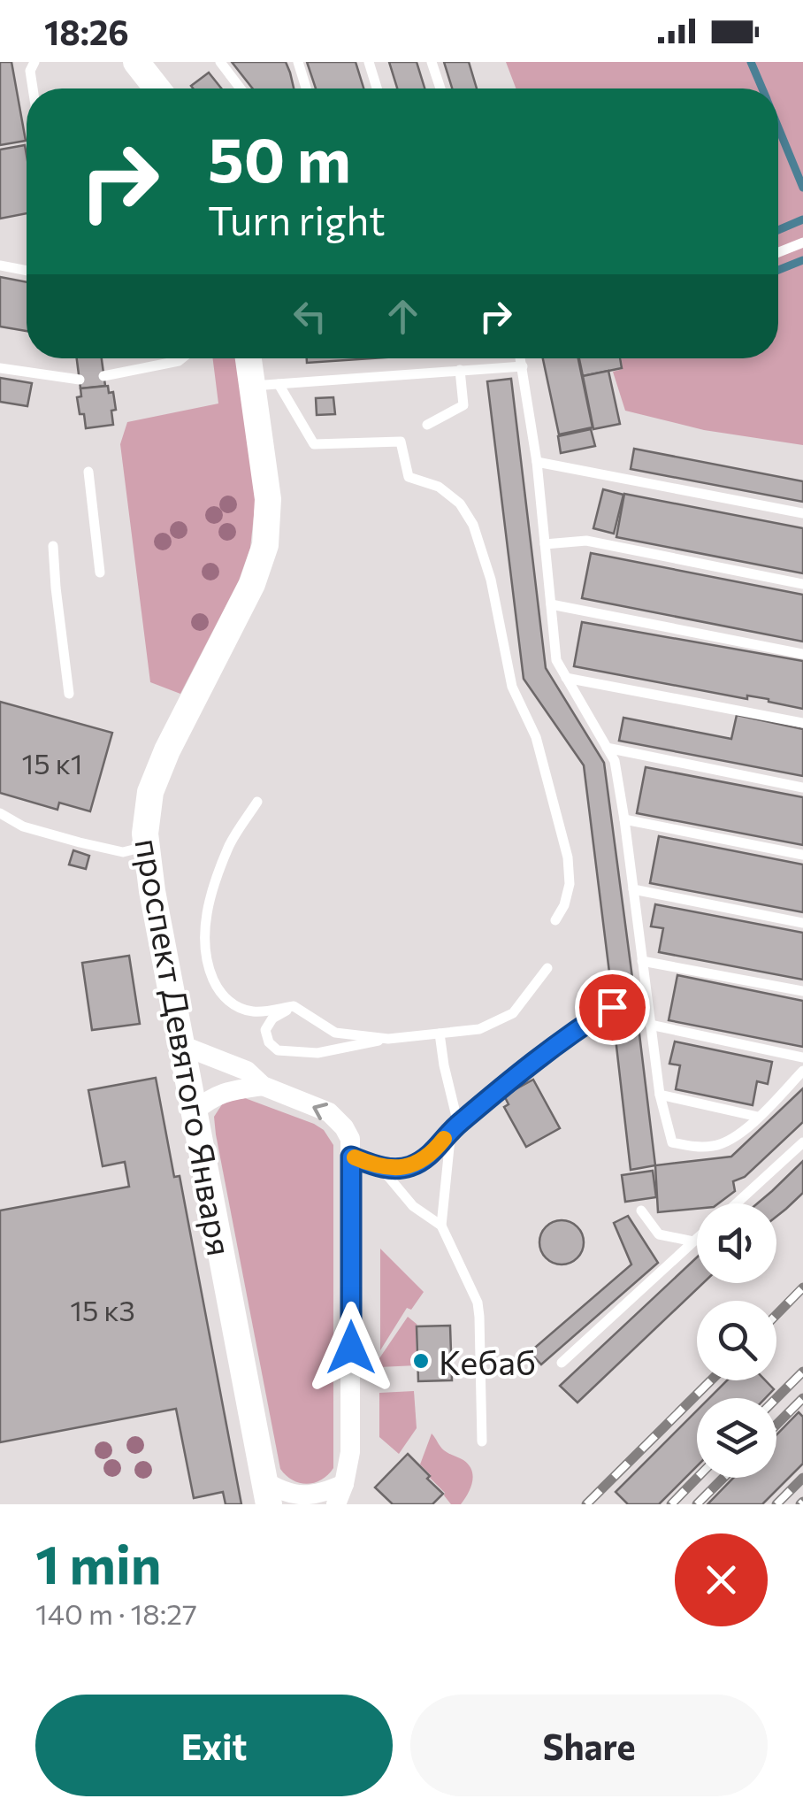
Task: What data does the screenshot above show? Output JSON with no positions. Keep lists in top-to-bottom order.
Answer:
{
  "streets": {
    "street": ["проспект Девятого Января"]
  },
  "places": ["Кебаб"],
  "house_numbers": ["15 к1", "15 к3"],
  "page": {
    "status": "18:26",
    "turn": ["50 m", "Turn right"],
    "heading": ["1 min", "140 m · 18:27"],
    "buttons": ["Exit", "Share"]
  }
}
